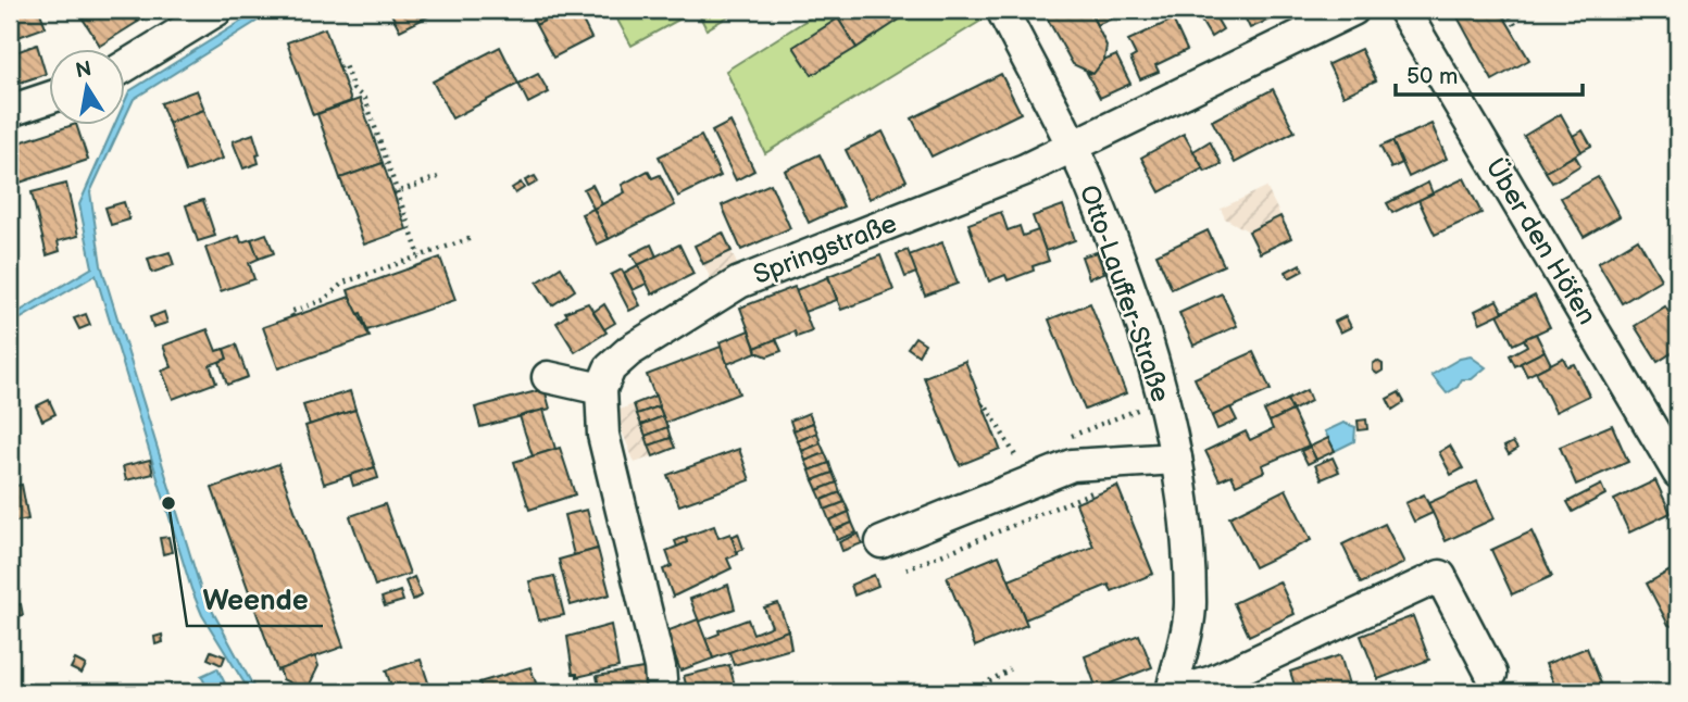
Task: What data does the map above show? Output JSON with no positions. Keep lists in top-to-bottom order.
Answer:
{
  "streets": {
    "street": ["Über den Höfen", "Springstraße", "Otto-Lauffer-Straße"]
  },
  "crossings": [
    ["Springstraße", "Otto-Lauffer-Straße"]
  ],
  "places": ["Weende"],
  "scale_bar": "50 m",
  "north": "top"
}
